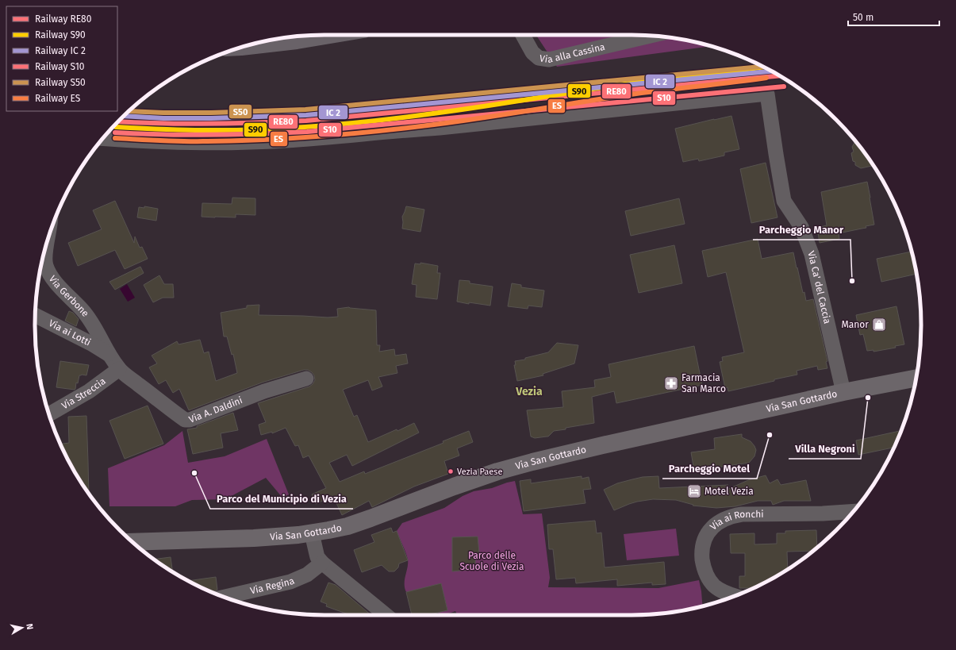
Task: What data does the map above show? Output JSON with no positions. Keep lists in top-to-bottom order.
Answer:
{
  "streets": {
    "main road": ["Via San Gottardo"],
    "street": [
      "Via alla Cassina",
      "Via Ca' del Caccia",
      "Via Gerbone",
      "Via ai Lotti",
      "Via Streccia",
      "Via A. Daldini",
      "Via ai Ronchi",
      "Via Regina"
    ]
  },
  "crossings": [
    ["Via Ca' del Caccia", "Via San Gottardo"],
    ["Via Gerbone", "Via ai Lotti"],
    ["Via Gerbone", "Via Streccia"],
    ["Via Gerbone", "Via A. Daldini"],
    ["Via Streccia", "Via A. Daldini"]
  ],
  "districts": ["Vezia"],
  "parks": ["Parco delle Scuole di Vezia"],
  "places": {
    "other": [
      "Parcheggio Manor",
      "Villa Negroni",
      "Parcheggio Motel",
      "Vezia Paese",
      "Parco del Municipio di Vezia"
    ],
    "shop": ["Manor"],
    "pharmacy": ["Farmacia San Marco"],
    "hotel": ["Motel Vezia"]
  },
  "lines": [
    "rail line S50",
    "rail line S90",
    "rail line RE80",
    "rail line ES",
    "rail line S10"
  ],
  "legend": [
    "Railway RE80",
    "Railway S90",
    "Railway IC 2",
    "Railway S10",
    "Railway S50",
    "Railway ES"
  ],
  "scale_bar": "50 m",
  "north": "right"
}
